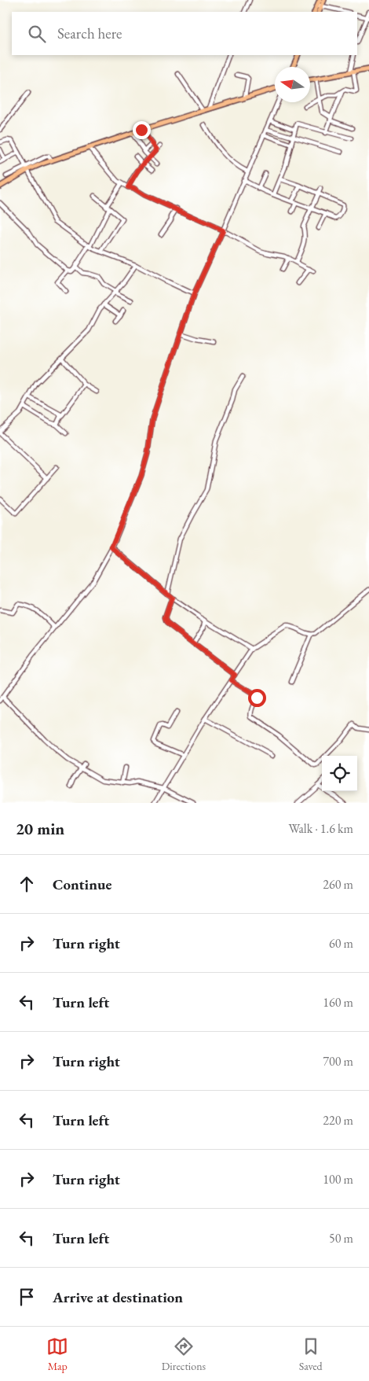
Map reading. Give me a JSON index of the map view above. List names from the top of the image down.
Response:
{
  "north": "left",
  "page": {
    "search": "Search here",
    "heading": ["20 min", "Walk · 1.6 km"],
    "list": [
      ["Continue", "260 m"],
      ["Turn right", "60 m"],
      ["Turn left", "160 m"],
      ["Turn right", "700 m"],
      ["Turn left", "220 m"],
      ["Turn right", "100 m"],
      ["Turn left", "50 m"],
      "Arrive at destination"
    ],
    "nav": ["Map", "Directions", "Saved"]
  }
}
